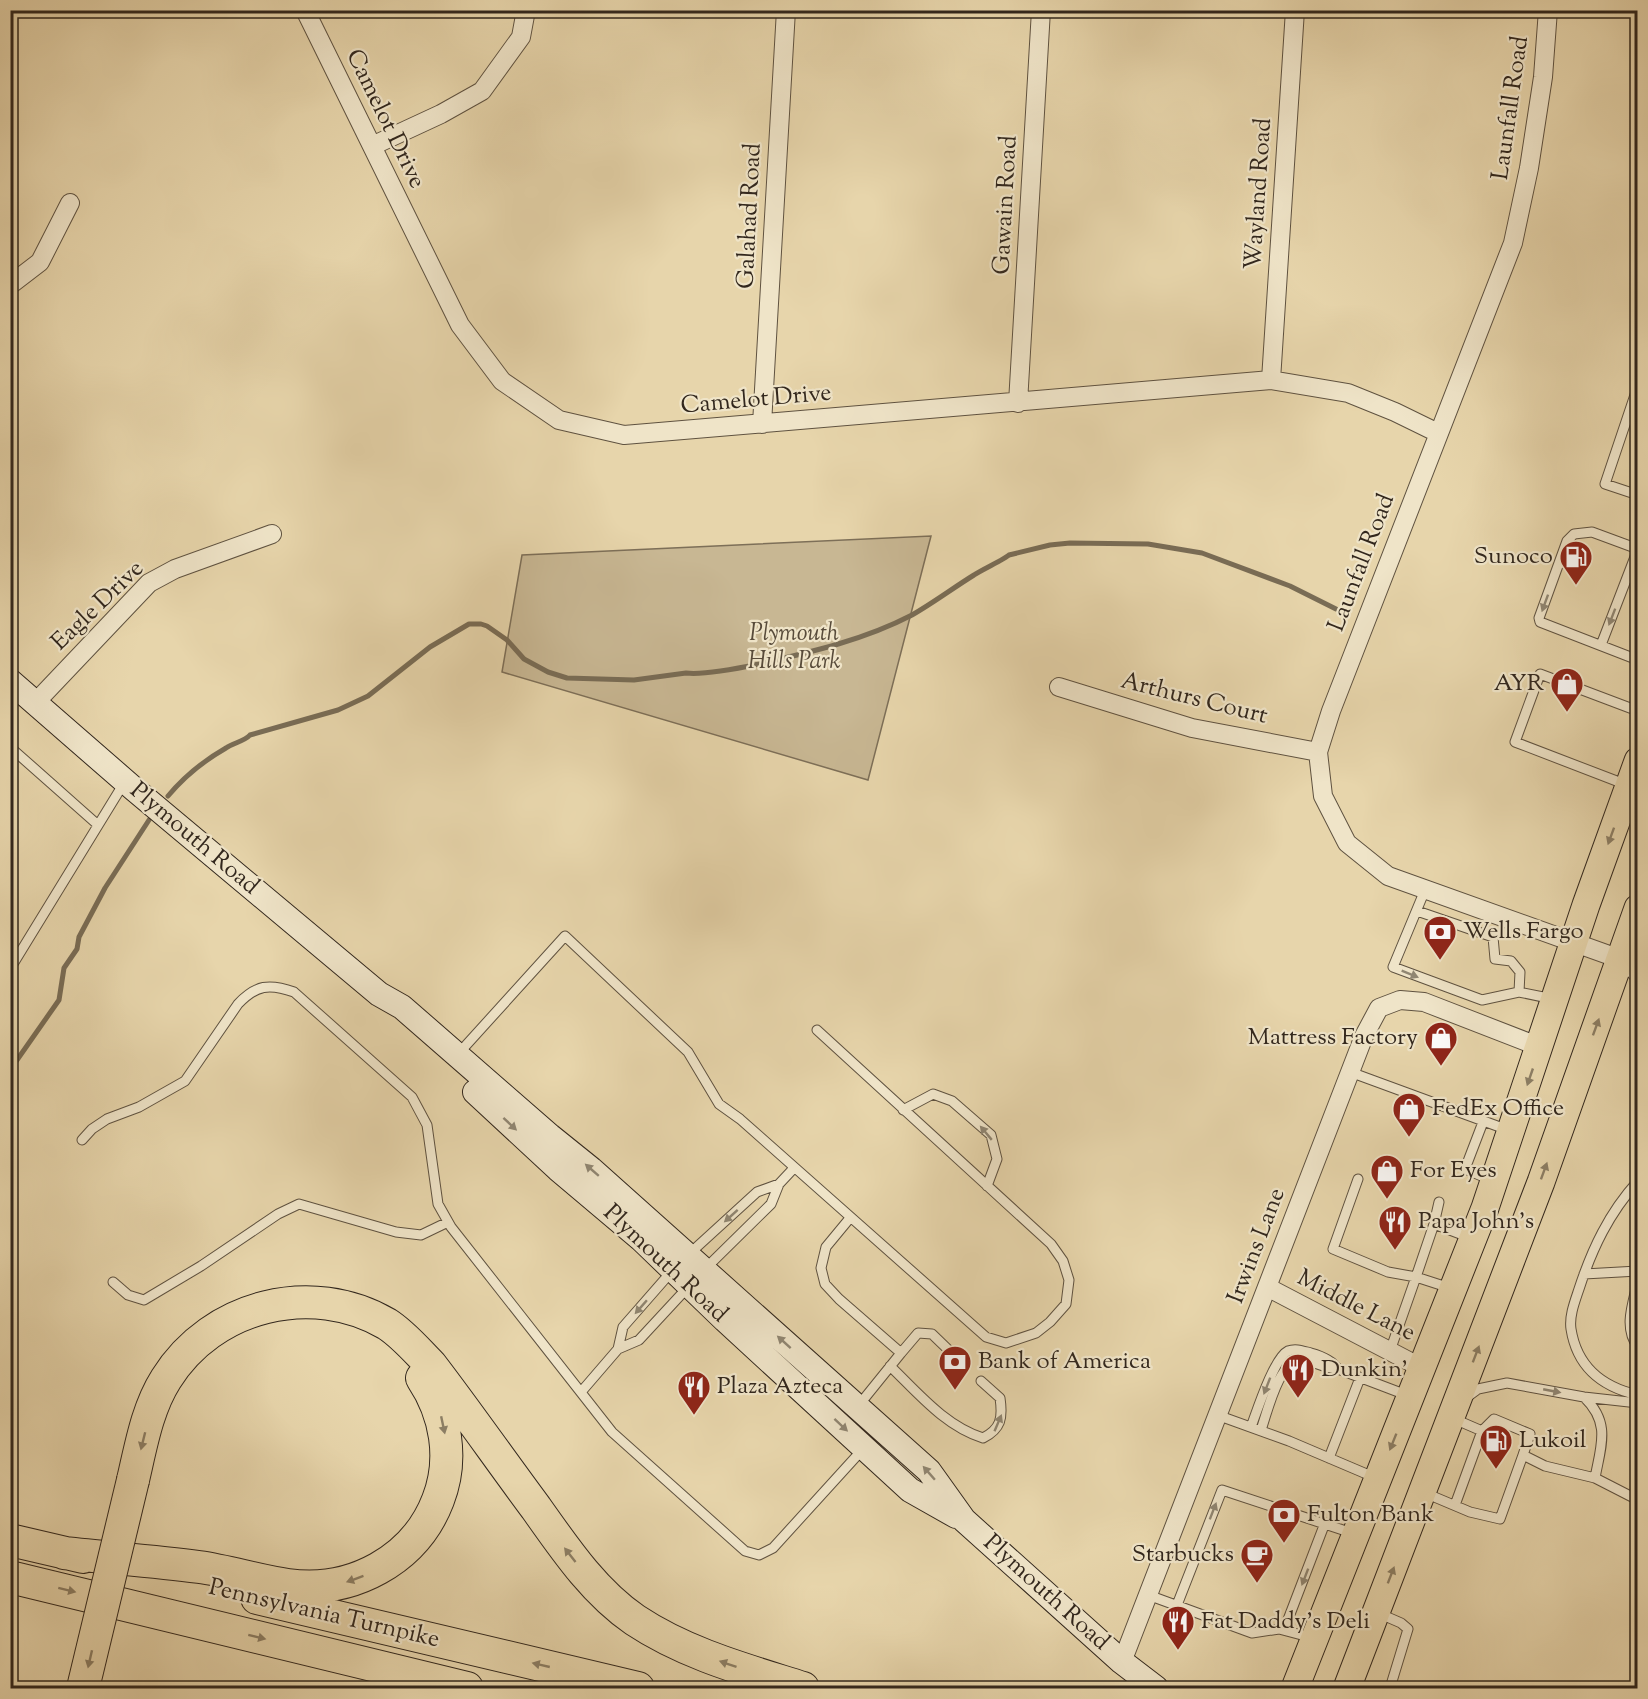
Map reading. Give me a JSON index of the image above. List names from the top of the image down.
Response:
{
  "streets": {
    "highway": ["Pennsylvania Turnpike"],
    "main road": ["Plymouth Road"],
    "street": [
      "Launfall Road",
      "Camelot Drive",
      "Wayland Road",
      "Gawain Road",
      "Galahad Road",
      "Eagle Drive",
      "Arthurs Court",
      "Irwins Lane",
      "Middle Lane"
    ]
  },
  "crossings": [
    ["Launfall Road", "Camelot Drive"],
    ["Launfall Road", "Arthurs Court"],
    ["Camelot Drive", "Wayland Road"],
    ["Camelot Drive", "Gawain Road"],
    ["Camelot Drive", "Galahad Road"],
    ["Eagle Drive", "Plymouth Road"],
    ["Plymouth Road", "Irwins Lane"],
    ["Irwins Lane", "Middle Lane"]
  ],
  "parks": ["Plymouth Hills Park"],
  "places": {
    "fuel station": ["Sunoco", "Lukoil"],
    "shop": [
      "AYR",
      "Mattress Factory",
      "FedEx Office",
      "For Eyes"
    ],
    "bank": ["Wells Fargo", "Bank of America", "Fulton Bank"],
    "restaurant": [
      "Papa John's",
      "Dunkin'",
      "Plaza Azteca",
      "Fat Daddy's Deli"
    ],
    "cafe": ["Starbucks"]
  }
}
